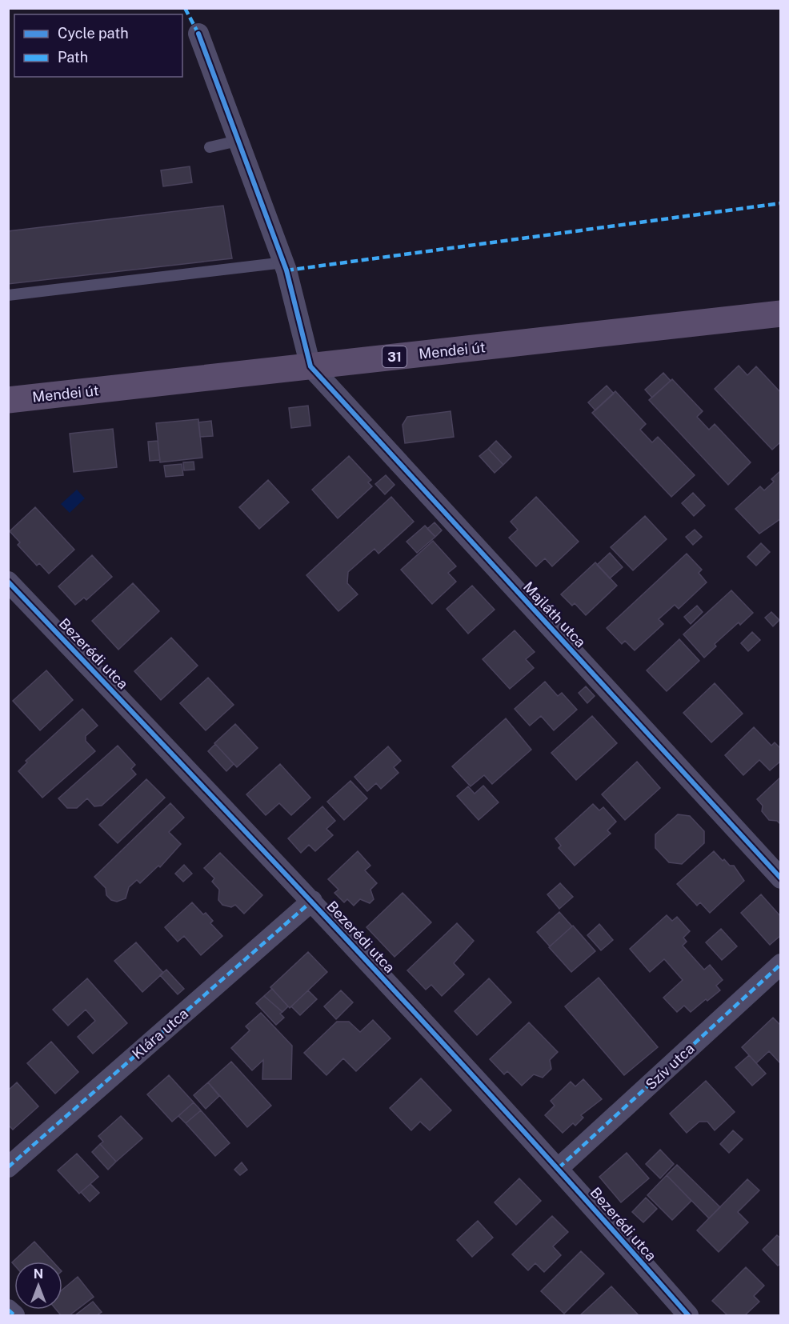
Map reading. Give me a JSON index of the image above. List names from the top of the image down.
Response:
{
  "streets": {
    "main road": ["Mendei út", "31"],
    "street": [
      "Majláth utca",
      "Bezerédi utca",
      "Klára utca",
      "Szív utca"
    ]
  },
  "crossings": [
    ["Mendei út", "Majláth utca"],
    ["Bezerédi utca", "Klára utca"],
    ["Bezerédi utca", "Szív utca"]
  ],
  "legend": ["Cycle path", "Path"],
  "north": "top"
}
